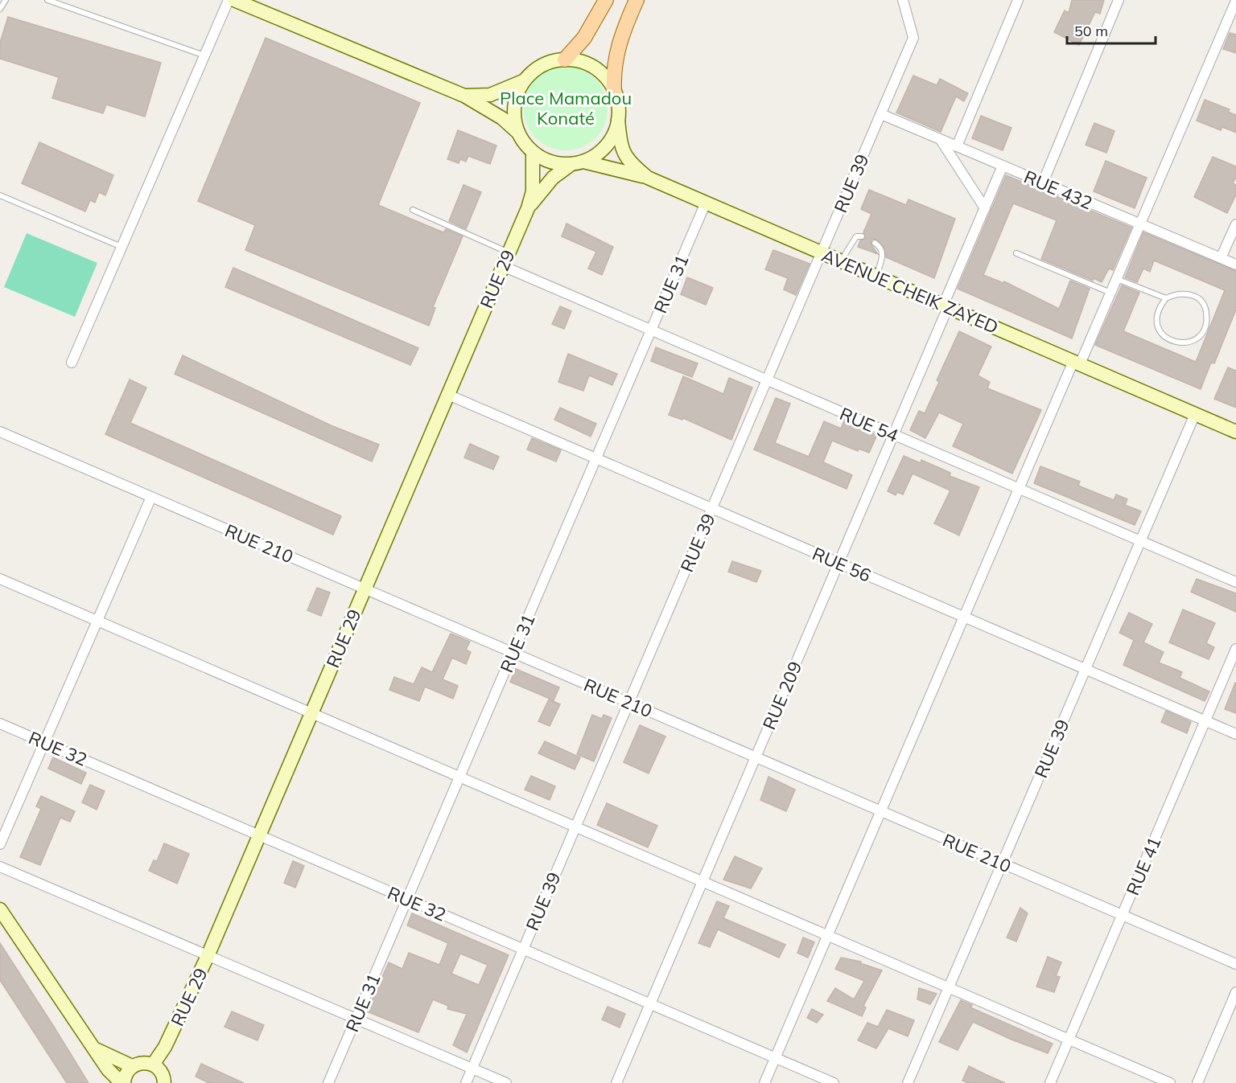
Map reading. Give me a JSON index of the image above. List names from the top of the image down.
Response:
{
  "streets": {
    "main road": ["RUE 29", "AVENUE CHEIK ZAYED"],
    "street": [
      "RUE 39",
      "RUE 432",
      "RUE 31",
      "RUE 54",
      "RUE 210",
      "RUE 56",
      "RUE 209",
      "RUE 32",
      "RUE 41"
    ]
  },
  "crossings": [
    ["RUE 39", "RUE 432"],
    ["RUE 39", "AVENUE CHEIK ZAYED"],
    ["RUE 39", "RUE 54"],
    ["RUE 39", "RUE 210"],
    ["RUE 39", "RUE 56"],
    ["RUE 39", "RUE 32"],
    ["RUE 432", "RUE 209"],
    ["RUE 29", "AVENUE CHEIK ZAYED"],
    ["RUE 29", "RUE 54"],
    ["RUE 29", "RUE 210"],
    ["RUE 29", "RUE 56"],
    ["RUE 29", "RUE 32"],
    ["RUE 31", "AVENUE CHEIK ZAYED"],
    ["RUE 31", "RUE 54"],
    ["RUE 31", "RUE 210"],
    ["RUE 31", "RUE 56"],
    ["RUE 31", "RUE 32"],
    ["AVENUE CHEIK ZAYED", "RUE 209"],
    ["RUE 54", "RUE 209"],
    ["RUE 210", "RUE 209"],
    ["RUE 210", "RUE 41"],
    ["RUE 56", "RUE 209"],
    ["RUE 56", "RUE 41"],
    ["RUE 209", "RUE 32"]
  ],
  "parks": ["Place Mamadou Konaté"],
  "scale_bar": "50 m"
}
